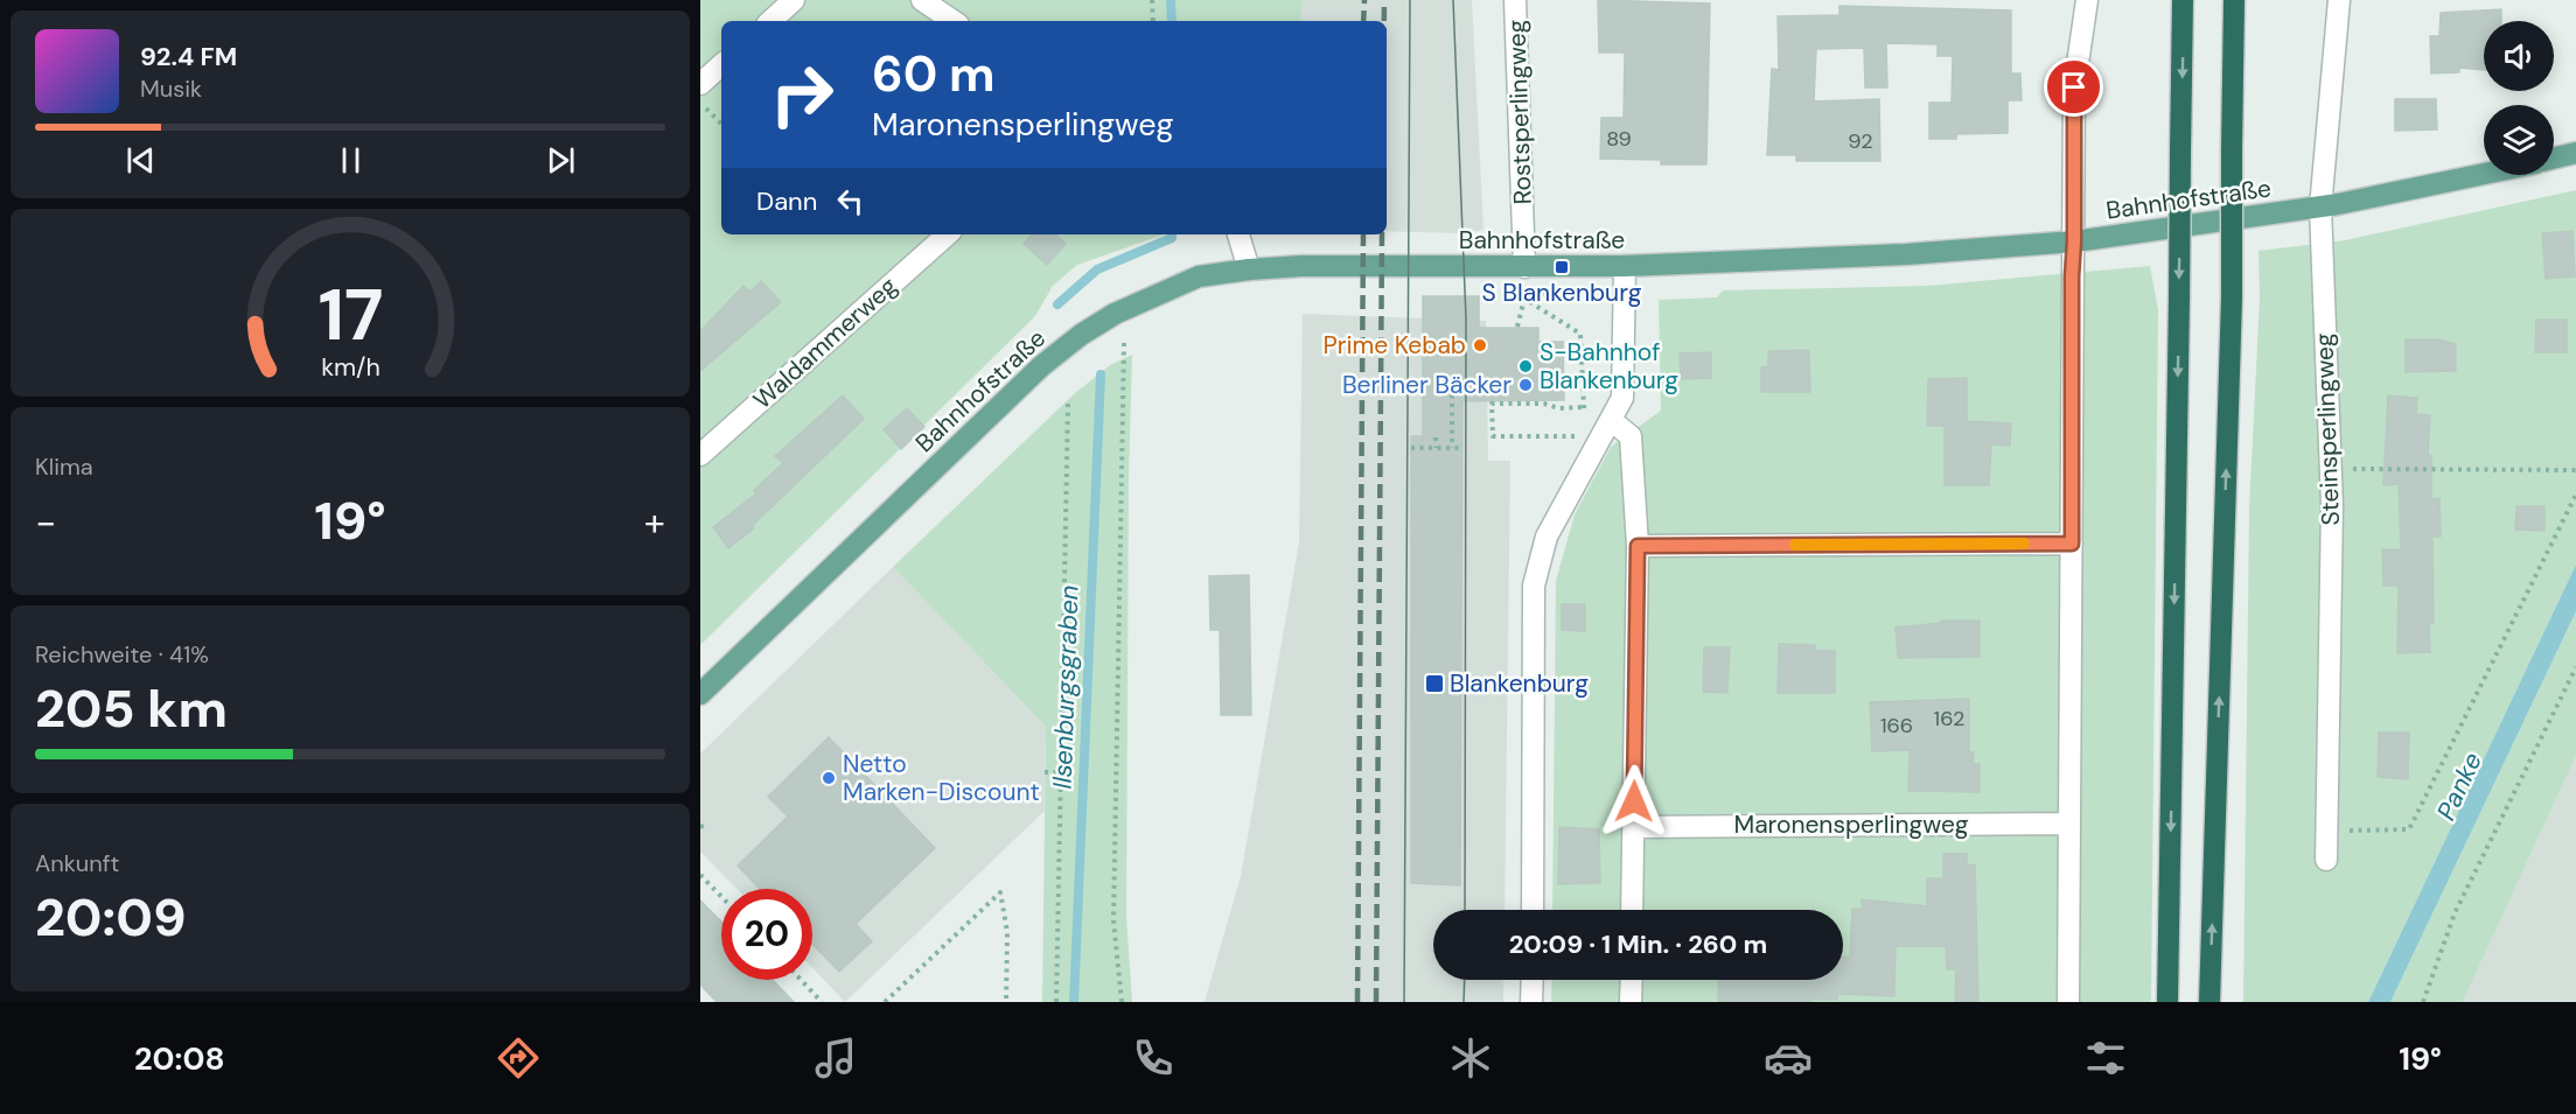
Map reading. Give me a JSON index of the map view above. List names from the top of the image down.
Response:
{
  "streets": {
    "main road": ["Bahnhofstraße"],
    "street": [
      "Rostsperlingweg",
      "Waldammerweg",
      "Steinsperlingweg",
      "Maronensperlingweg"
    ]
  },
  "crossings": [
    ["Rostsperlingweg", "Bahnhofstraße"],
    ["Bahnhofstraße", "Steinsperlingweg"]
  ],
  "water": ["Ilsenburgsgraben", "Panke"],
  "places": {
    "transit": ["S Blankenburg", "Blankenburg"],
    "other": [
      "Prime Kebab",
      "S-Bahnhof Blankenburg",
      "Berliner Bäcker",
      "Netto Marken-Discount"
    ]
  },
  "house_numbers": [
    "89",
    "92",
    "162",
    "166"
  ],
  "page": {
    "turn": ["60 m", "Maronensperlingweg"],
    "song": ["92.4 FM", "Musik"],
    "then": "Dann",
    "tile": [
      "Klima",
      ["Reichweite · 41%", "205 km"],
      ["Ankunft", "20:09"]
    ],
    "heat": ["−", "19°", "+"],
    "limit": "20",
    "trip": "20:09 · 1 Min. · 260 m",
    "tabs": ["20:08", "19°"],
    "gauge": ["17", "km/h"]
  }
}
